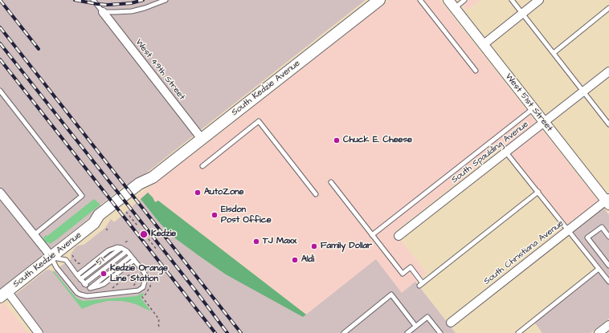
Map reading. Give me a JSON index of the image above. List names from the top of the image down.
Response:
{
  "streets": {
    "main road": ["South Kedzie Avenue"],
    "street": [
      "West 49th Street",
      "West 51st Street",
      "South Spaulding Avenue",
      "South Christiana Avenue"
    ],
    "lane": ["51"]
  },
  "crossings": [
    ["West 49th Street", "South Kedzie Avenue"],
    ["West 51st Street", "South Spaulding Avenue"],
    ["West 51st Street", "South Christiana Avenue"]
  ],
  "places": [
    "Chuck E. Cheese",
    "AutoZone",
    "Elsdon Post Office",
    "Kedzie",
    "TJ Maxx",
    "Family Dollar",
    "Aldi",
    "Kedzie Orange Line Station"
  ]
}
